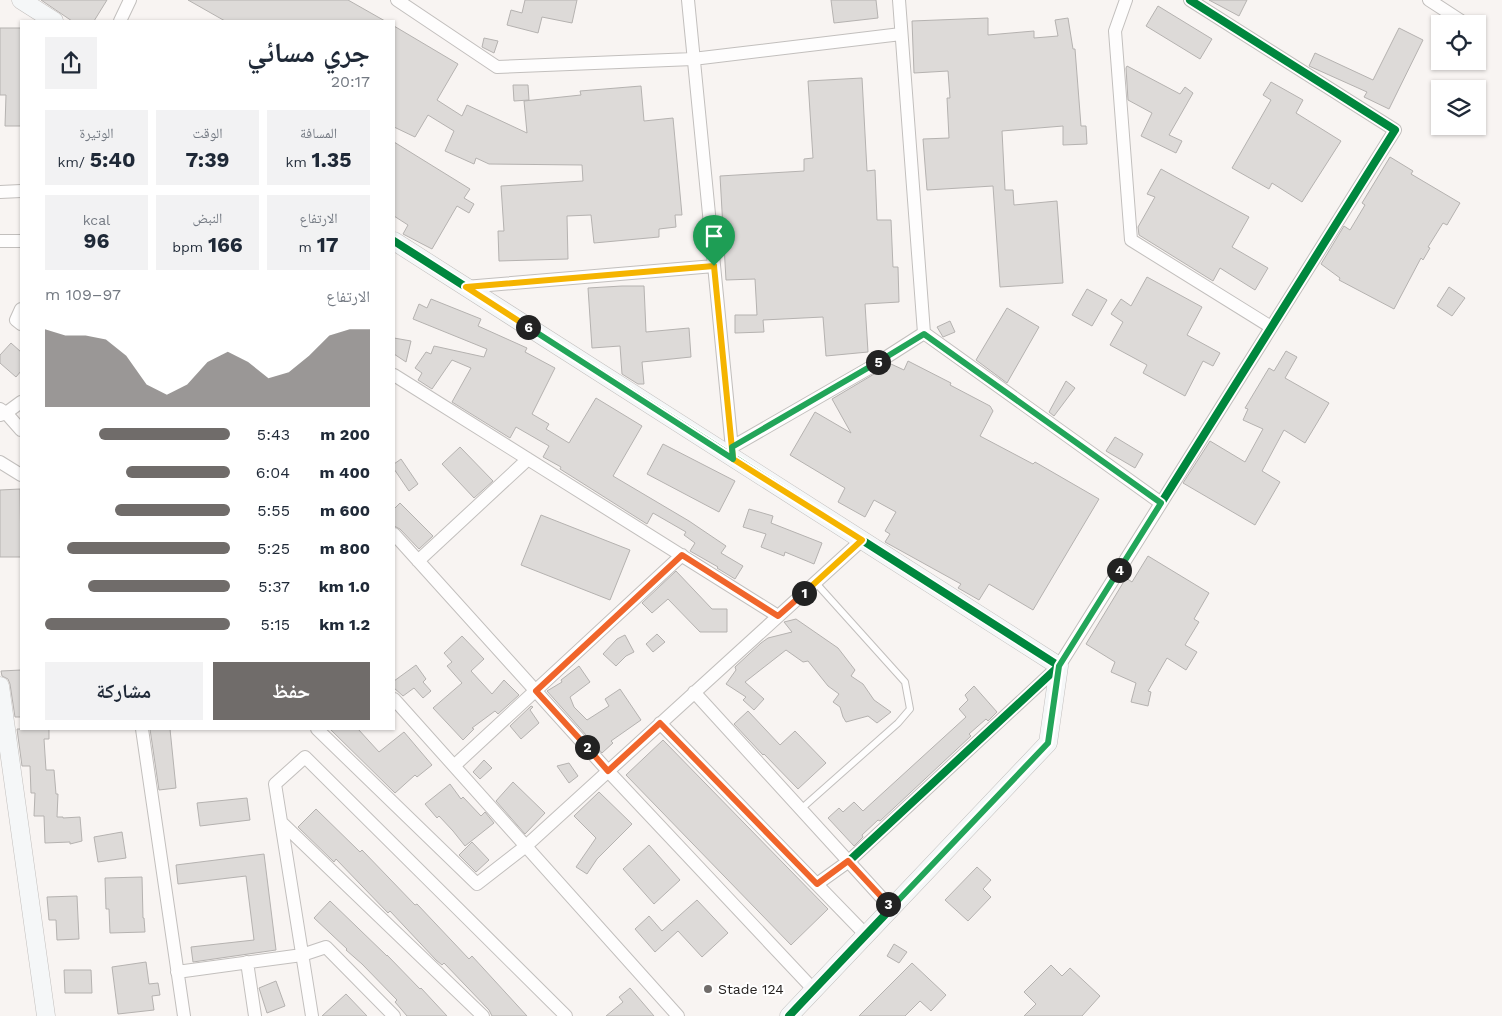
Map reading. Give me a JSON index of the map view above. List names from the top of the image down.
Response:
{
  "places": ["Stade 124"],
  "page": {
    "heading": ["جري مسائي", "20:17"],
    "stats": [
      ["المسافة", "1.35 km"],
      ["الوقت", "7:39"],
      ["الوتيرة", "5:40 /km"],
      ["الارتفاع", "17 m"],
      ["النبض", "166 bpm"],
      ["kcal", "96"]
    ],
    "chart": ["الارتفاع", "97–109 m"],
    "pins": [
      "6",
      "5",
      "4",
      "1",
      "2",
      "3"
    ],
    "list": [
      {
        "name": "200 m",
        "note": "5:43"
      },
      {
        "name": "400 m",
        "note": "6:04"
      },
      {
        "name": "600 m",
        "note": "5:55"
      },
      {
        "name": "800 m",
        "note": "5:25"
      },
      {
        "name": "1.0 km",
        "note": "5:37"
      },
      {
        "name": "1.2 km",
        "note": "5:15"
      }
    ],
    "buttons": ["حفظ", "مشاركة"]
  }
}
